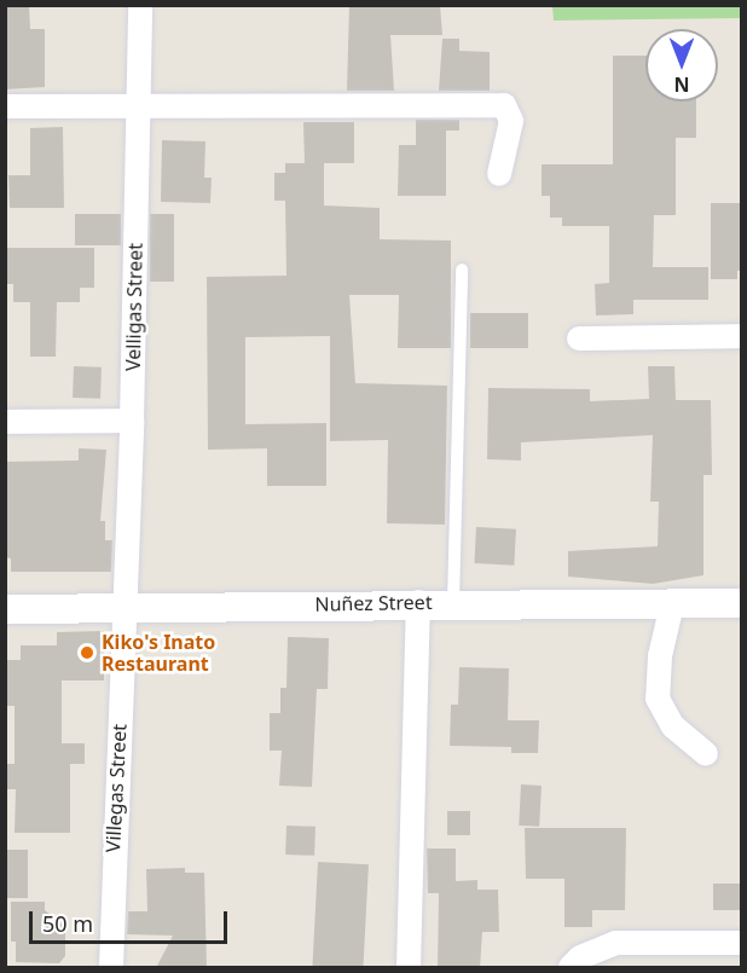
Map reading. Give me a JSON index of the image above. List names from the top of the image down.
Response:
{
  "streets": {
    "street": ["Velligas Street", "Nuñez Street", "Villegas Street"]
  },
  "crossings": [
    ["Velligas Street", "Nuñez Street"],
    ["Velligas Street", "Villegas Street"],
    ["Nuñez Street", "Villegas Street"]
  ],
  "places": ["Kiko's Inato Restaurant"],
  "scale_bar": "50 m",
  "north": "bottom"
}
